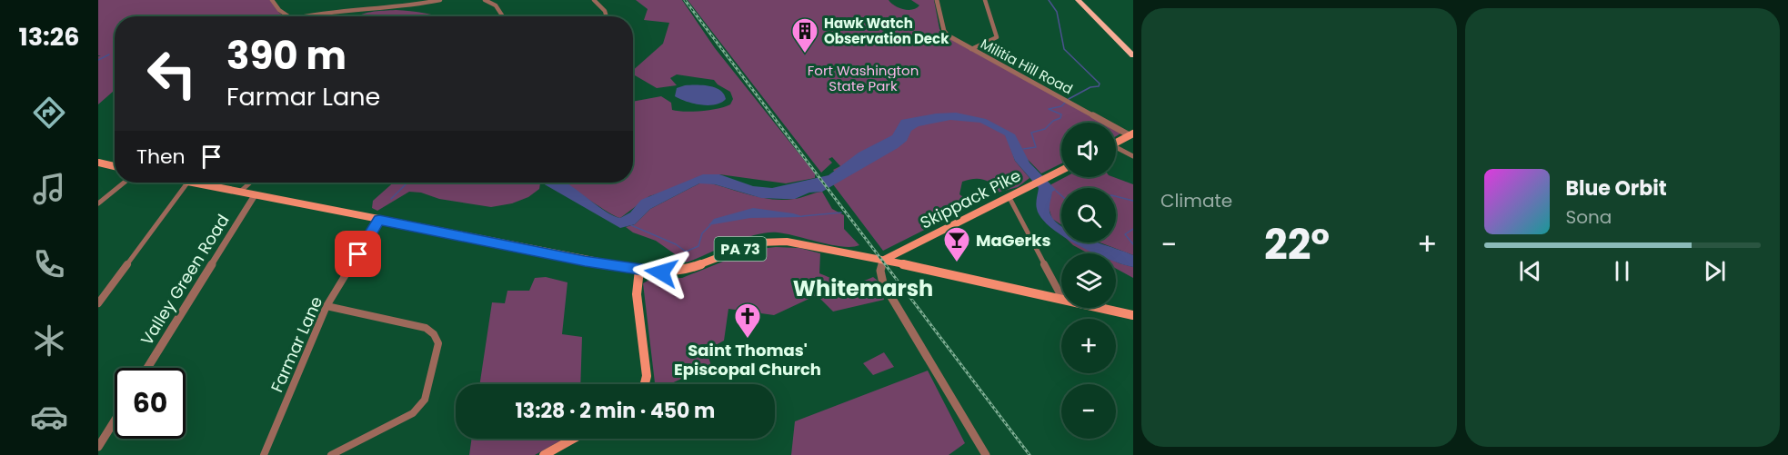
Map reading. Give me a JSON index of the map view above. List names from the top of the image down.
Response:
{
  "streets": {
    "main road": ["Skippack Pike", "PA 73"],
    "street": ["Militia Hill Road", "Valley Green Road", "Farmar Lane"]
  },
  "crossings": [
    ["Skippack Pike", "PA 73"]
  ],
  "districts": ["Whitemarsh"],
  "parks": ["Fort Washington State Park"],
  "places": {
    "building": ["Hawk Watch Observation Deck"],
    "bar": ["MaGerks"],
    "church": ["Saint Thomas' Episcopal Church"]
  },
  "page": {
    "tabs": "13:26",
    "tile": "Climate",
    "turn": ["390 m", "Farmar Lane"],
    "map_buttons": ["+", "−"],
    "then": "Then",
    "song": ["Blue Orbit", "Sona"],
    "heat": ["−", "22°", "+"],
    "limit": "60",
    "trip": "13:28 · 2 min · 450 m"
  }
}
